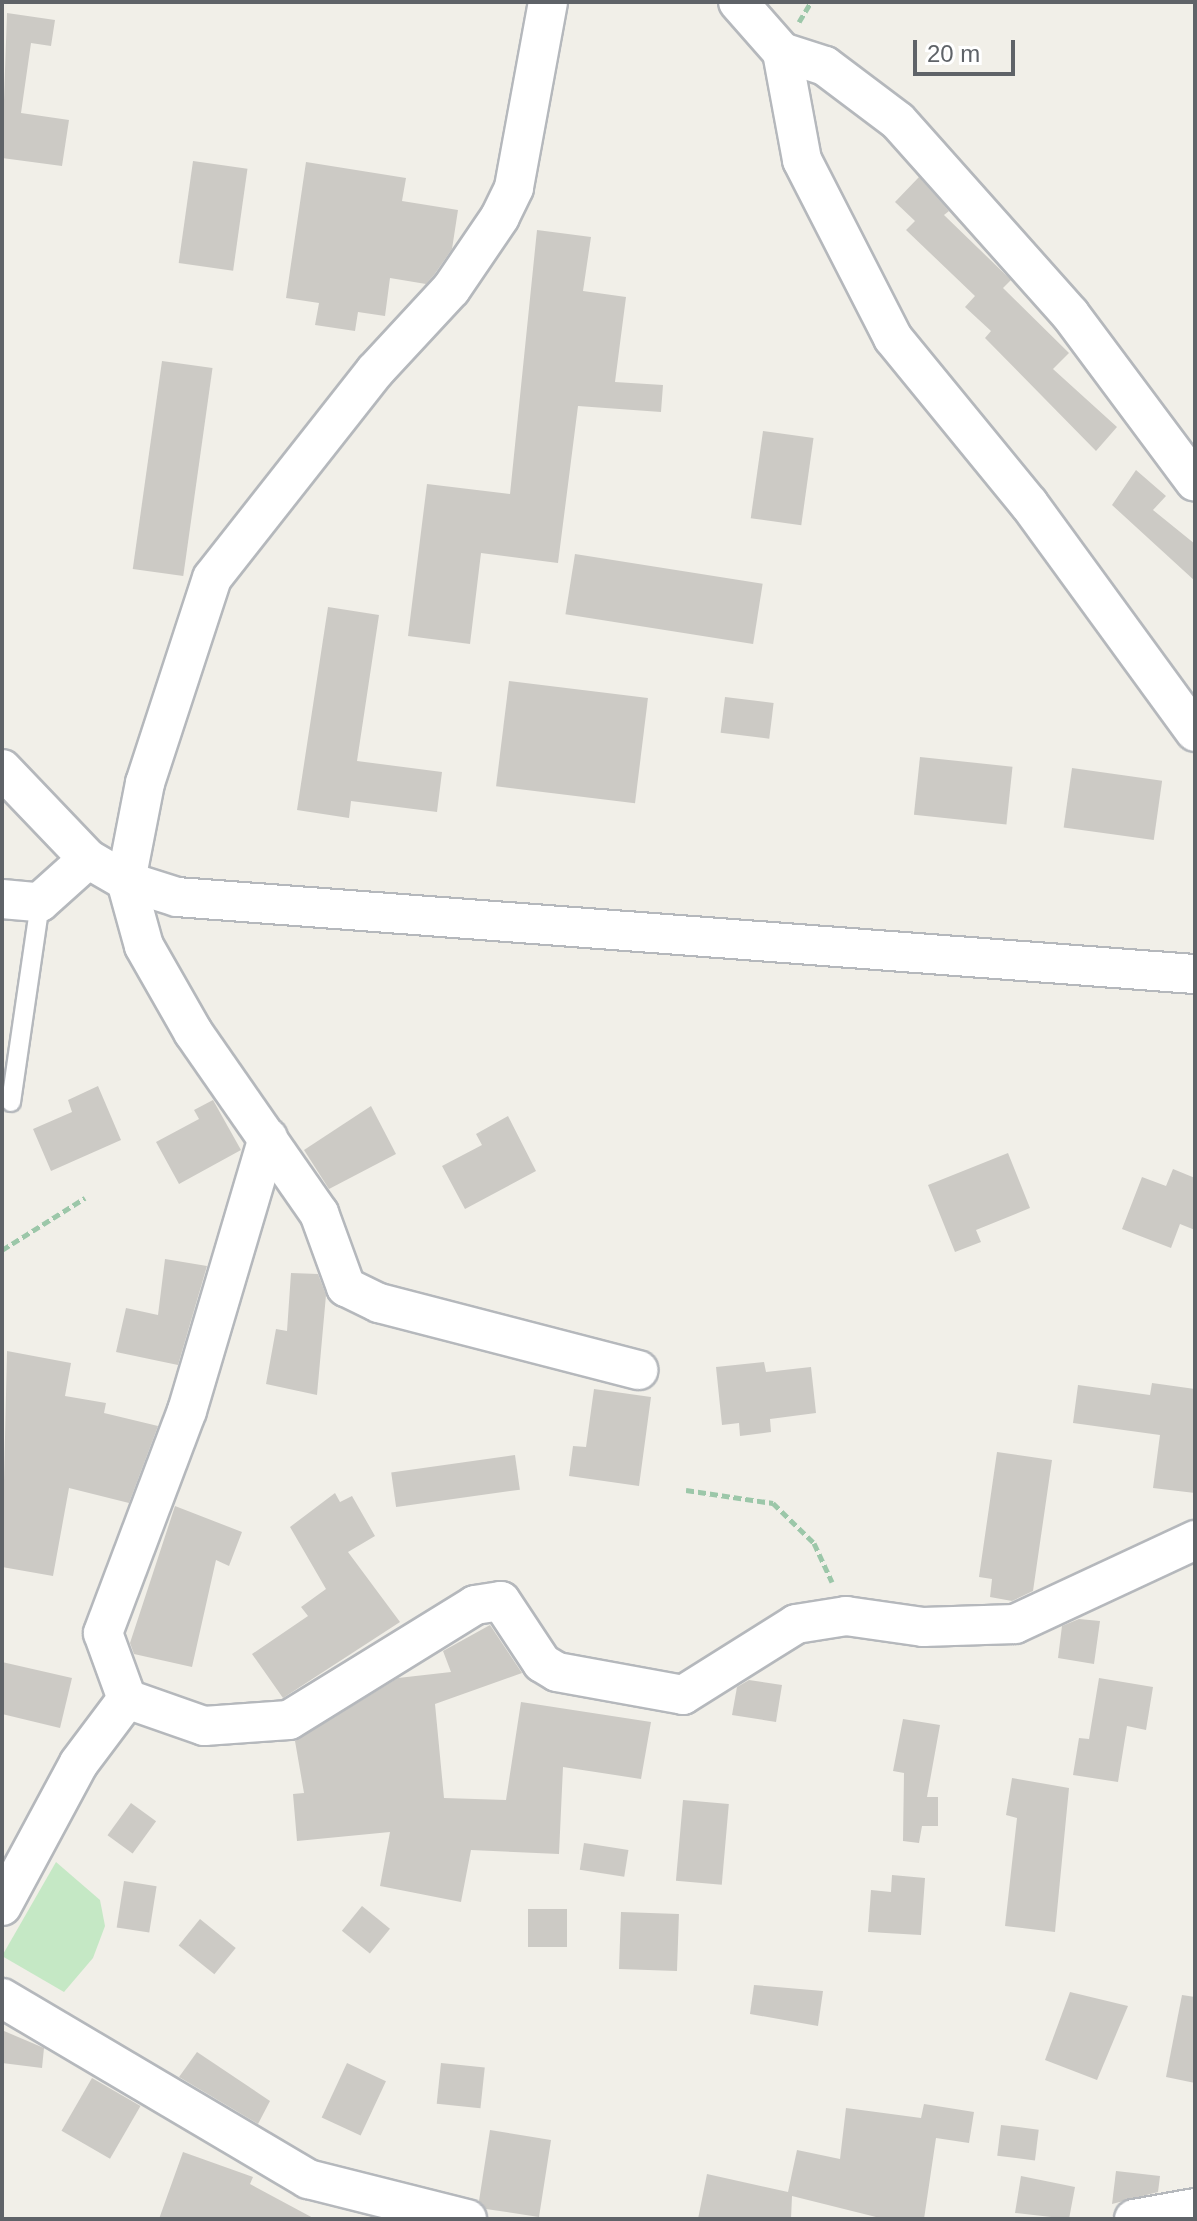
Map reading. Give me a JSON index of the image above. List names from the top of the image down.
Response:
{
  "scale_bar": "20 m"
}
